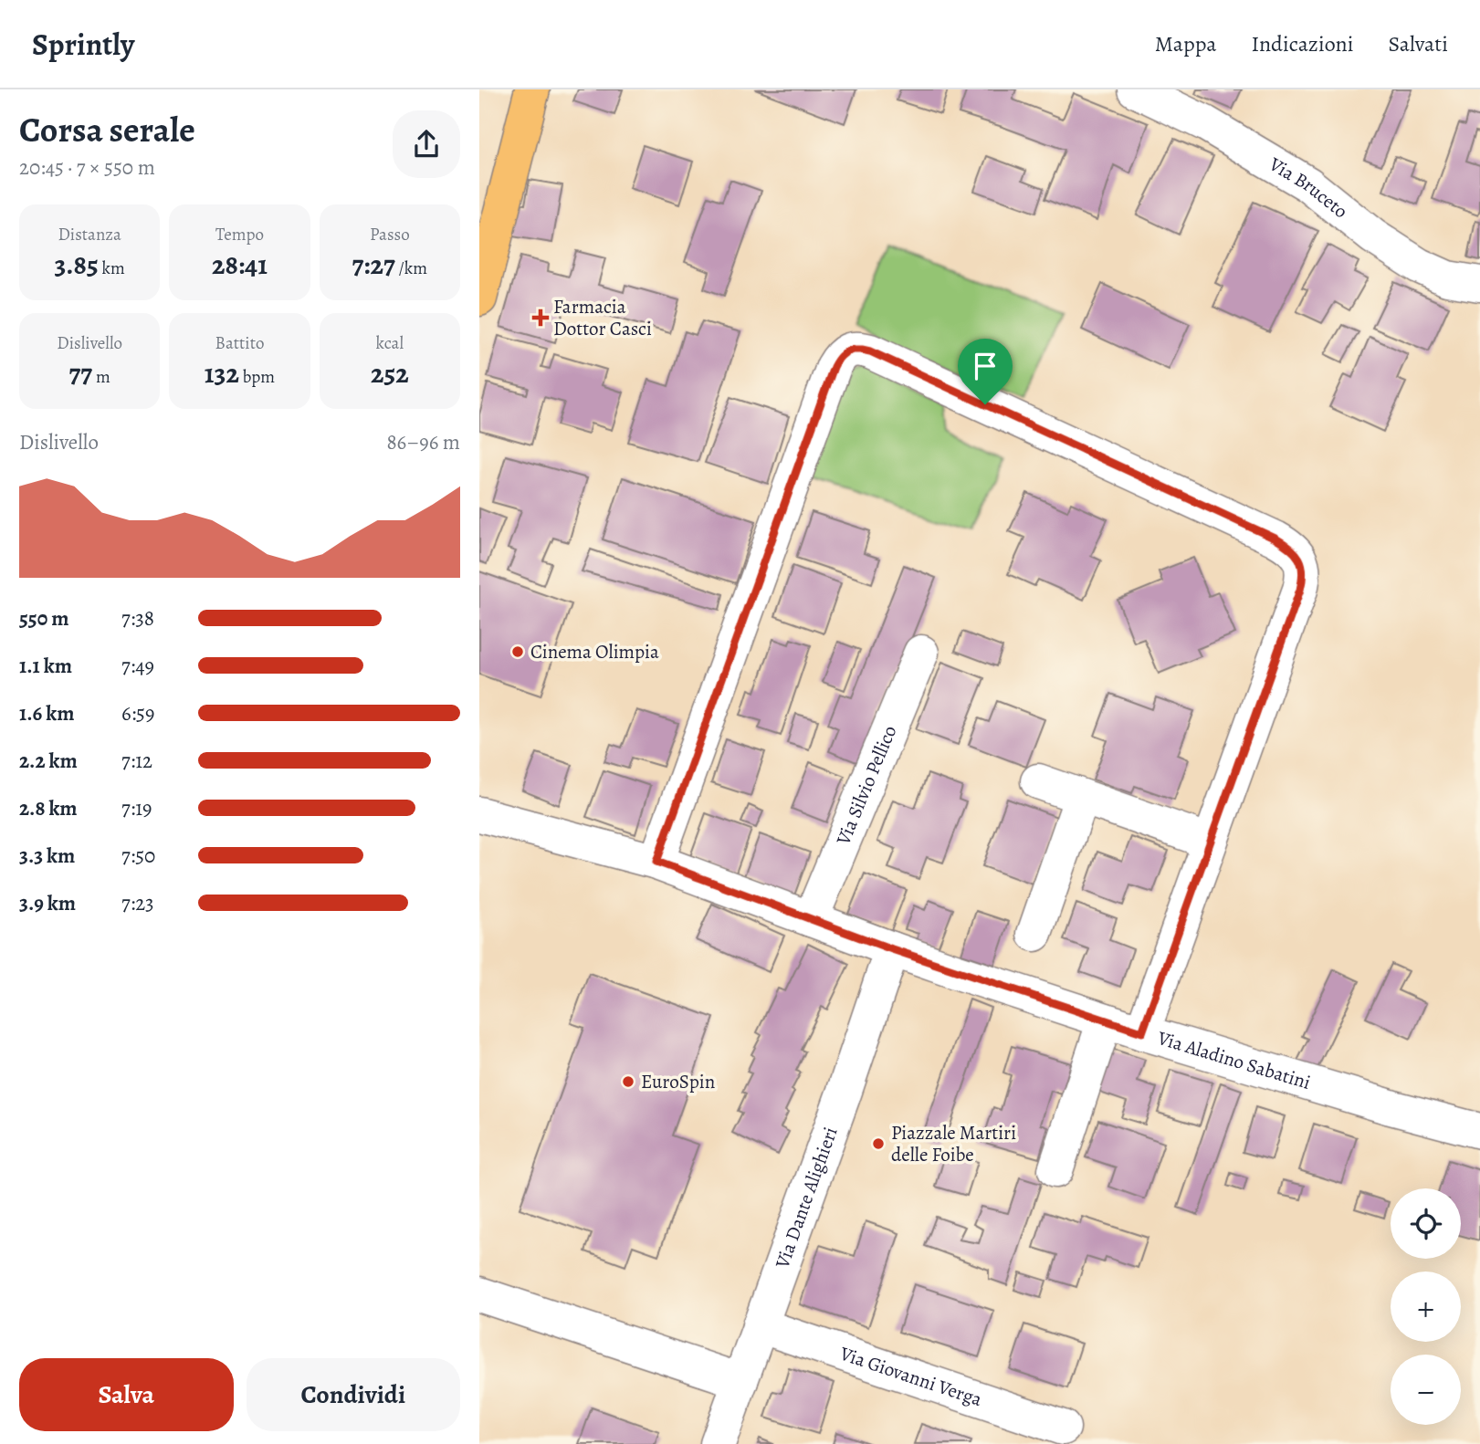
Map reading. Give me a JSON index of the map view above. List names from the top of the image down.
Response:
{
  "streets": {
    "street": [
      "Via Bruceto",
      "Via Silvio Pellico",
      "Via Aladino Sabatini",
      "Via Dante Alighieri",
      "Via Giovanni Verga"
    ]
  },
  "crossings": [
    ["Via Silvio Pellico", "Via Aladino Sabatini"],
    ["Via Aladino Sabatini", "Via Dante Alighieri"],
    ["Via Dante Alighieri", "Via Giovanni Verga"]
  ],
  "places": {
    "health": ["Farmacia Dottor Casci"],
    "other": ["Cinema Olimpia", "EuroSpin", "Piazzale Martiri delle Foibe"]
  },
  "page": {
    "header": "Sprintly",
    "nav": ["Mappa", "Indicazioni", "Salvati"],
    "heading": ["Corsa serale", "20:45 · 7 × 550 m"],
    "stats": [
      ["Distanza", "3.85 km"],
      ["Tempo", "28:41"],
      ["Passo", "7:27 /km"],
      ["Dislivello", "77 m"],
      ["Battito", "132 bpm"],
      ["kcal", "252"]
    ],
    "chart": ["Dislivello", "86–96 m"],
    "list": [
      {
        "name": "550 m",
        "note": "7:38"
      },
      {
        "name": "1.1 km",
        "note": "7:49"
      },
      {
        "name": "1.6 km",
        "note": "6:59"
      },
      {
        "name": "2.2 km",
        "note": "7:12"
      },
      {
        "name": "2.8 km",
        "note": "7:19"
      },
      {
        "name": "3.3 km",
        "note": "7:50"
      },
      {
        "name": "3.9 km",
        "note": "7:23"
      }
    ],
    "map_buttons": ["+", "−"],
    "buttons": ["Salva", "Condividi"]
  }
}
